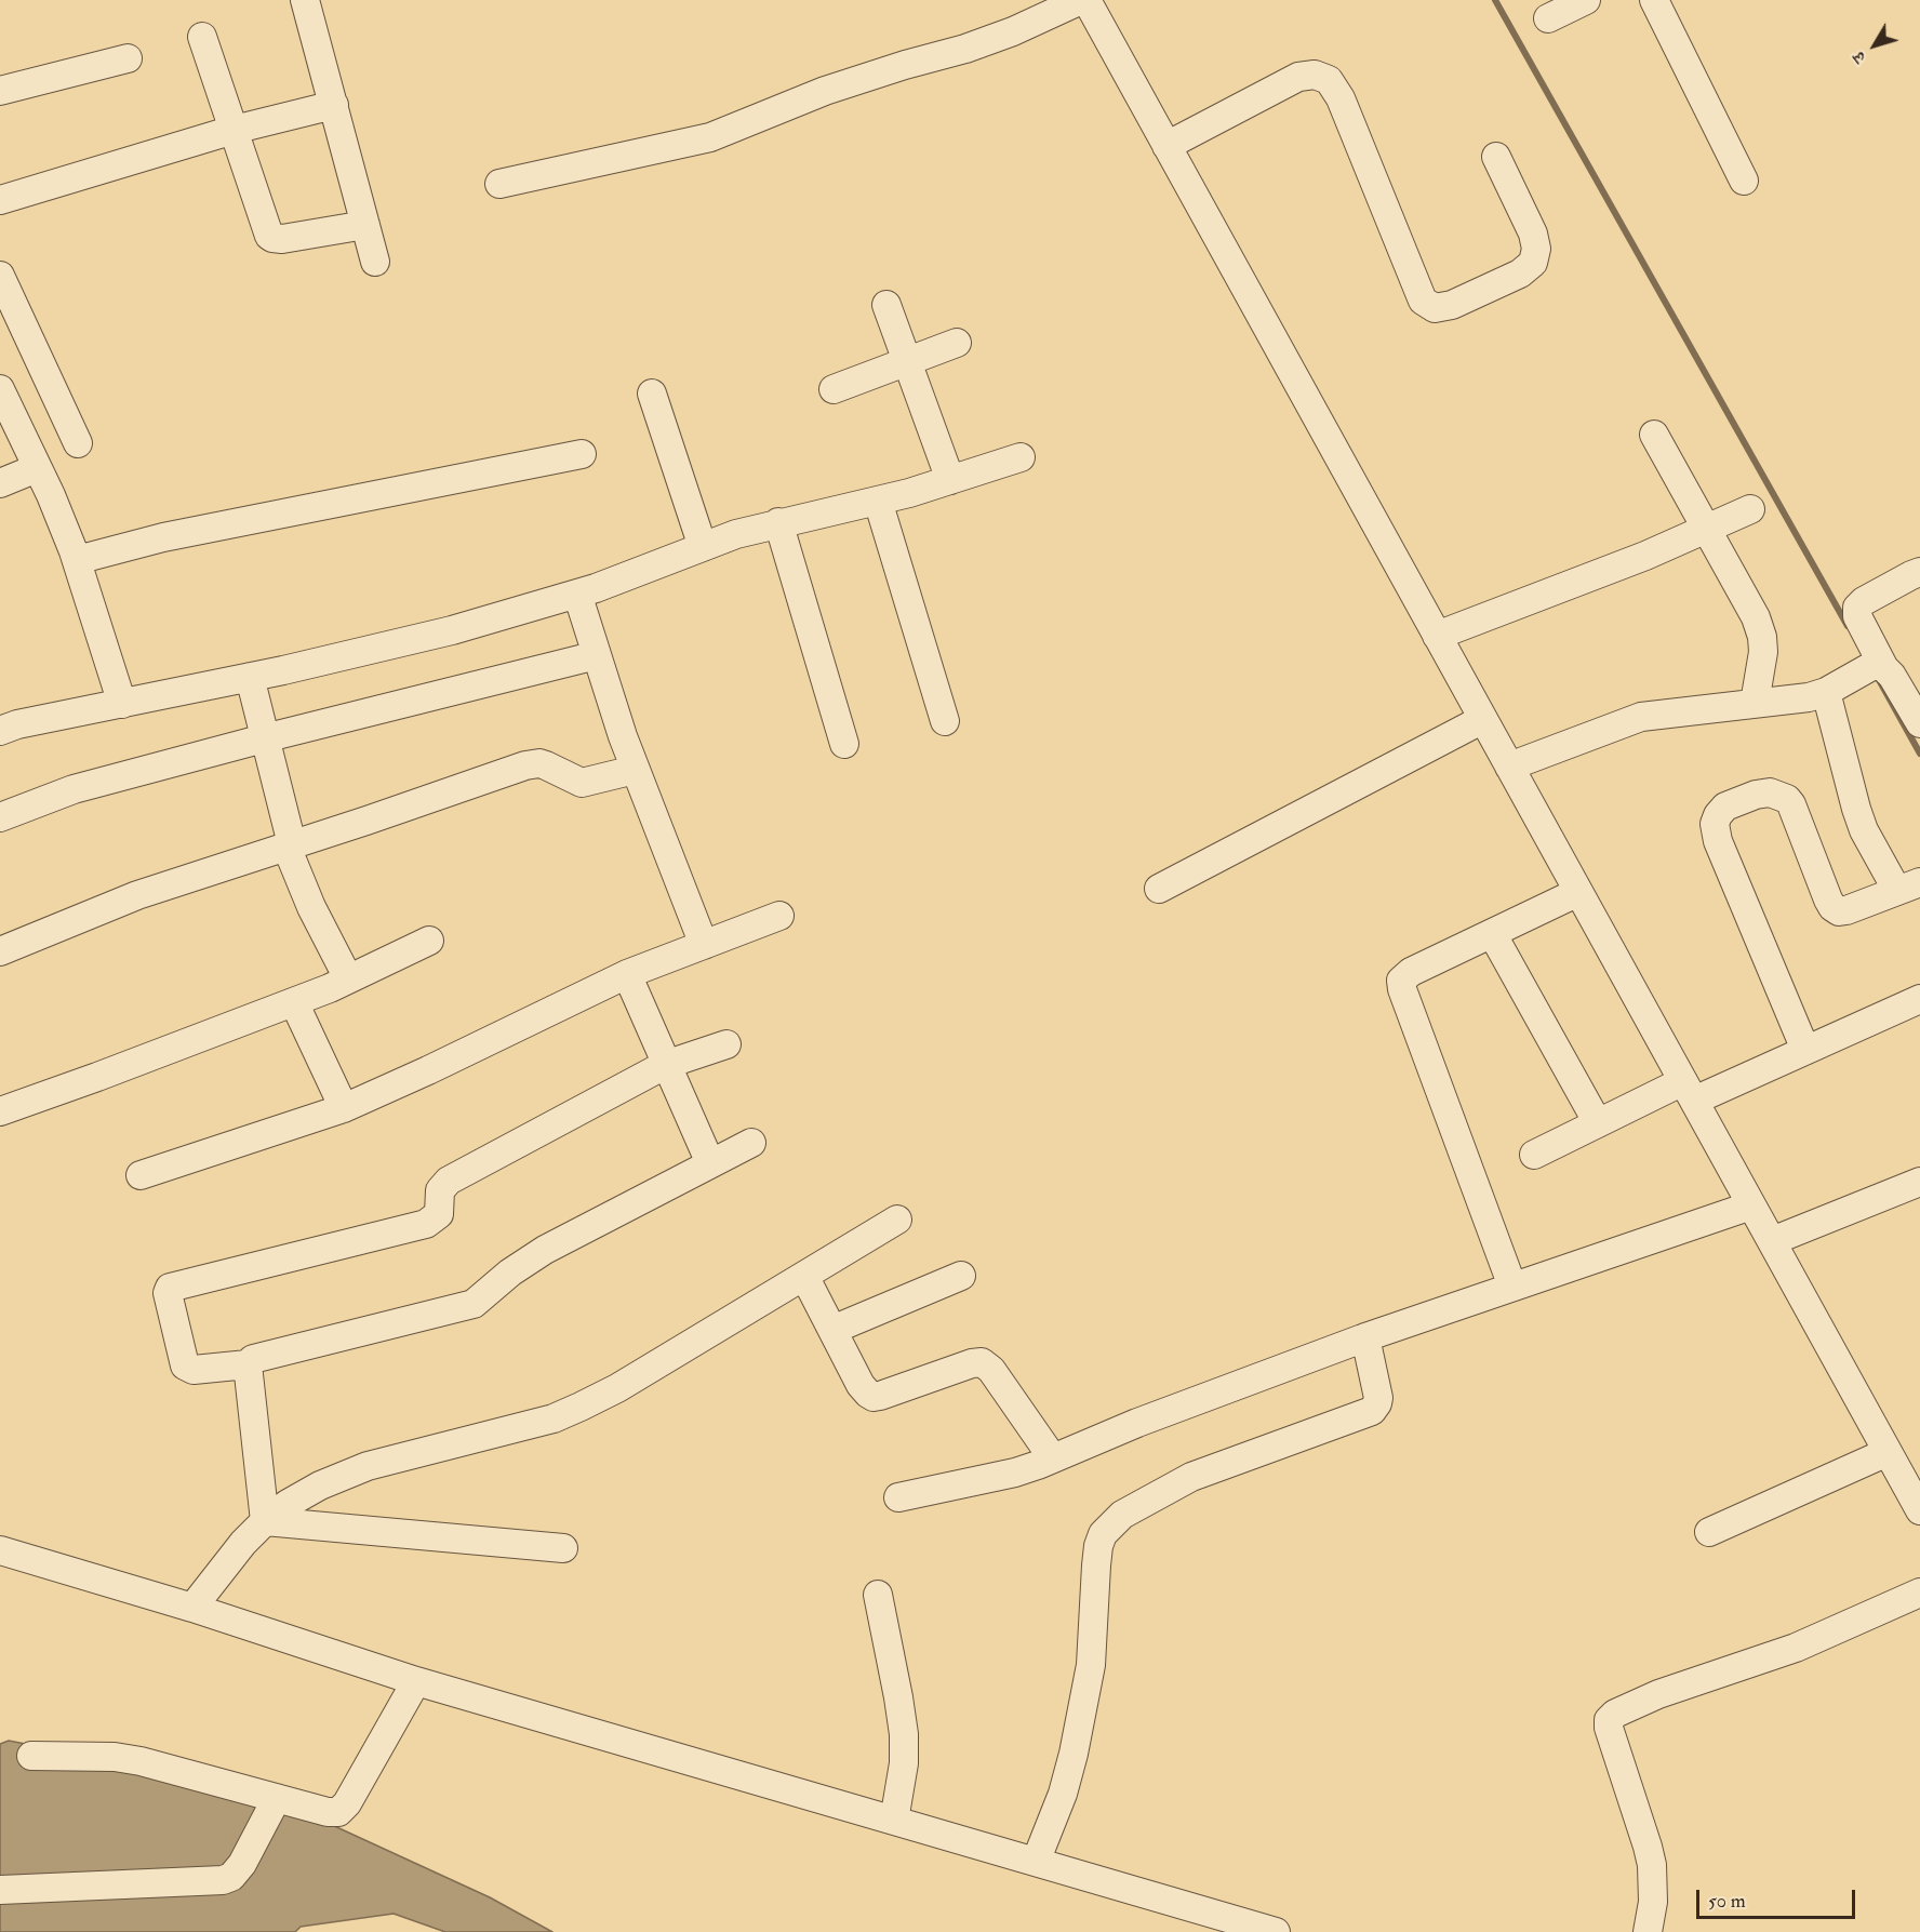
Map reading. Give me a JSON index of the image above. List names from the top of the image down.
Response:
{
  "scale_bar": "50 m",
  "north": "bottom left"
}
